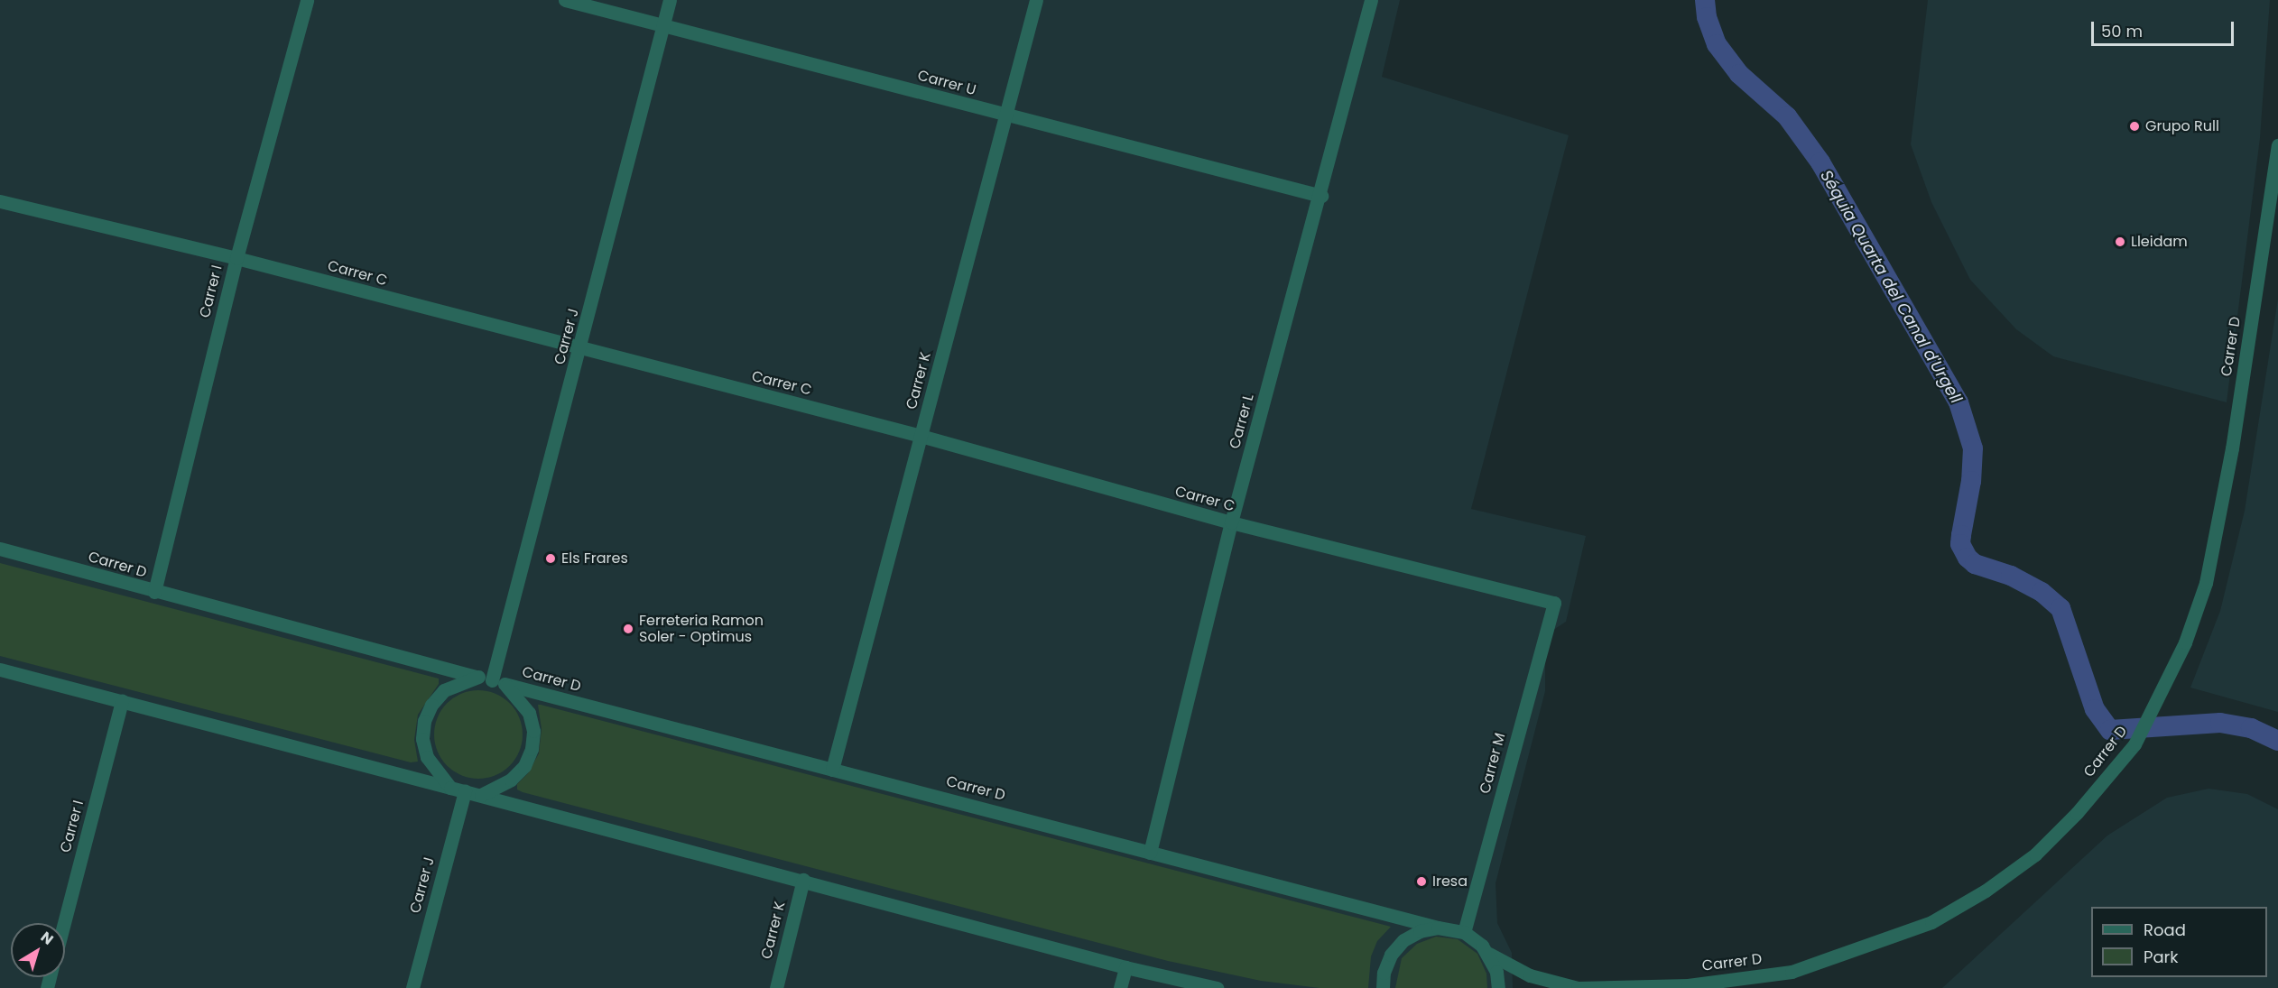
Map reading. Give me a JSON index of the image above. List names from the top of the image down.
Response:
{
  "streets": {
    "street": [
      "Carrer U",
      "Carrer C",
      "Carrer I",
      "Carrer J",
      "Carrer D",
      "Carrer K",
      "Carrer L",
      "Carrer M"
    ]
  },
  "crossings": [
    ["Carrer U", "Carrer J"],
    ["Carrer U", "Carrer K"],
    ["Carrer U", "Carrer L"],
    ["Carrer C", "Carrer I"],
    ["Carrer C", "Carrer J"],
    ["Carrer C", "Carrer K"],
    ["Carrer C", "Carrer L"],
    ["Carrer C", "Carrer M"],
    ["Carrer I", "Carrer D"],
    ["Carrer J", "Carrer D"],
    ["Carrer D", "Carrer K"],
    ["Carrer D", "Carrer L"],
    ["Carrer D", "Carrer M"]
  ],
  "water": ["Séquia Quarta del Canal d'Urgell"],
  "places": [
    "Grupo Rull",
    "Lleidam",
    "Els Frares",
    "Ferreteria Ramon Soler - Optimus",
    "Iresa"
  ],
  "legend": ["Road", "Park"],
  "scale_bar": "50 m",
  "north": "top right"
}
